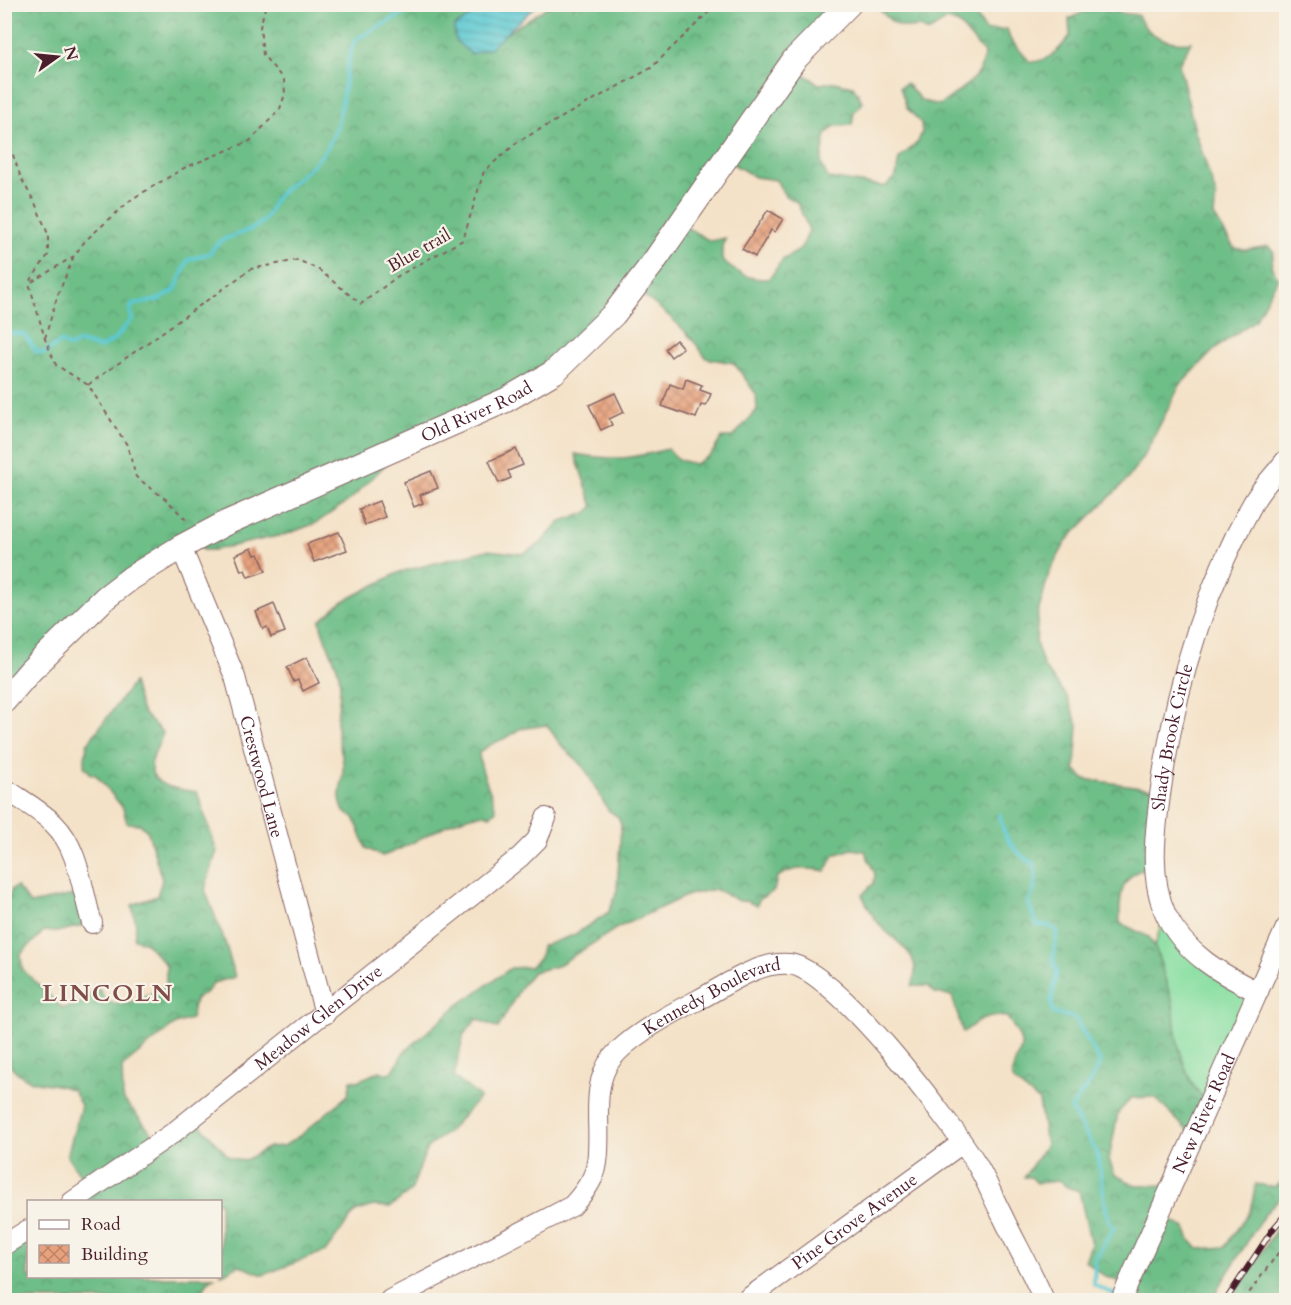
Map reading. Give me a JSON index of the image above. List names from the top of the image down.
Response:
{
  "streets": {
    "main road": ["Old River Road"],
    "street": [
      "Shady Brook Circle",
      "Crestwood Lane",
      "Kennedy Boulevard",
      "Meadow Glen Drive",
      "New River Road",
      "Pine Grove Avenue"
    ],
    "path": ["Blue trail"]
  },
  "crossings": [
    ["Old River Road", "Crestwood Lane"],
    ["Shady Brook Circle", "New River Road"],
    ["Crestwood Lane", "Meadow Glen Drive"],
    ["Kennedy Boulevard", "Pine Grove Avenue"]
  ],
  "districts": ["LINCOLN"],
  "legend": ["Road", "Building"],
  "north": "right"
}
